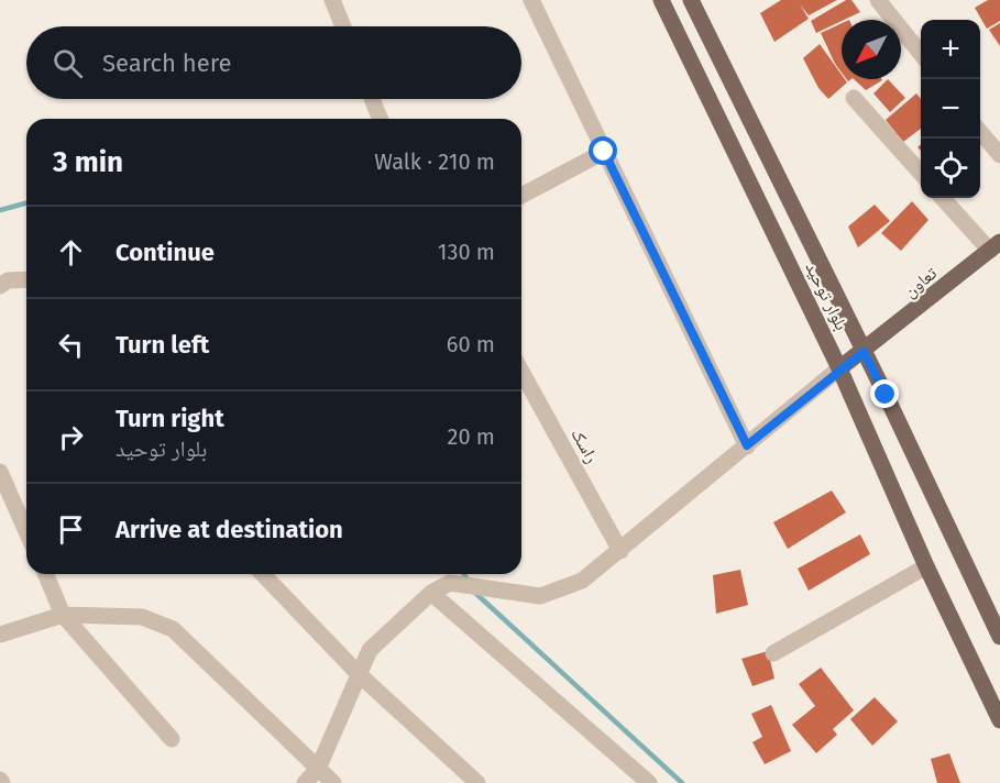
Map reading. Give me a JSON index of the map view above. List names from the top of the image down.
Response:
{
  "streets": {
    "main road": ["تعاون", "بلوار توحید"],
    "street": ["راسک"]
  },
  "crossings": [
    ["تعاون", "بلوار توحید"]
  ],
  "north": "bottom left",
  "page": {
    "map_buttons": ["+", "−"],
    "search": "Search here",
    "heading": ["3 min", "Walk · 210 m"],
    "list": [
      ["Continue", "130 m"],
      ["Turn left", "60 m"],
      ["Turn right", "بلوار توحید", "20 m"],
      "Arrive at destination"
    ]
  }
}
